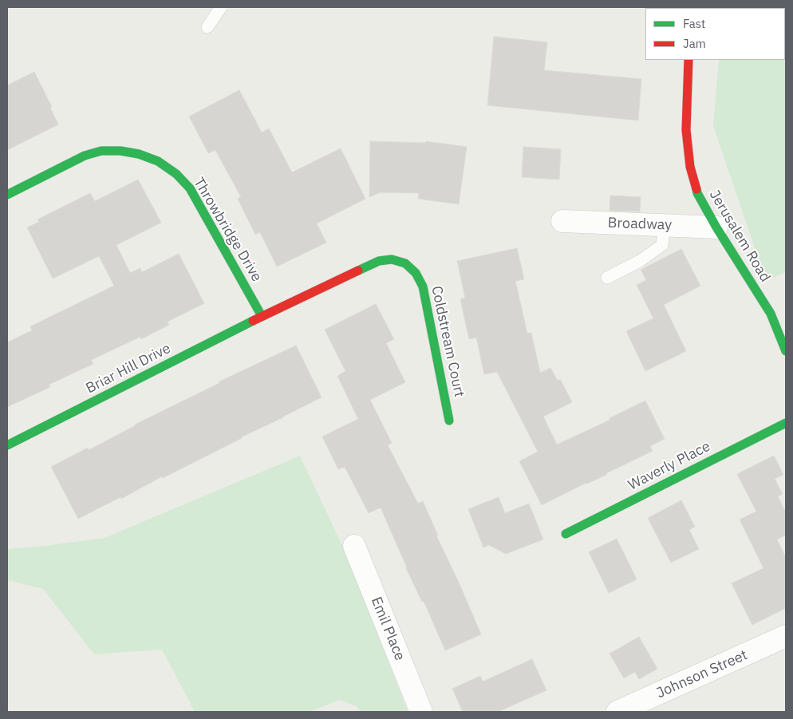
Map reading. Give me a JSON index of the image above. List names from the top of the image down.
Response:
{
  "streets": {
    "street": [
      "Broadway",
      "Throwbridge Drive",
      "Jerusalem Road",
      "Coldstream Court",
      "Briar Hill Drive",
      "Waverly Place",
      "Emil Place",
      "Johnson Street"
    ]
  },
  "crossings": [
    ["Broadway", "Jerusalem Road"],
    ["Throwbridge Drive", "Coldstream Court"],
    ["Throwbridge Drive", "Briar Hill Drive"],
    ["Coldstream Court", "Briar Hill Drive"]
  ],
  "legend": ["Fast", "Jam"]
}
